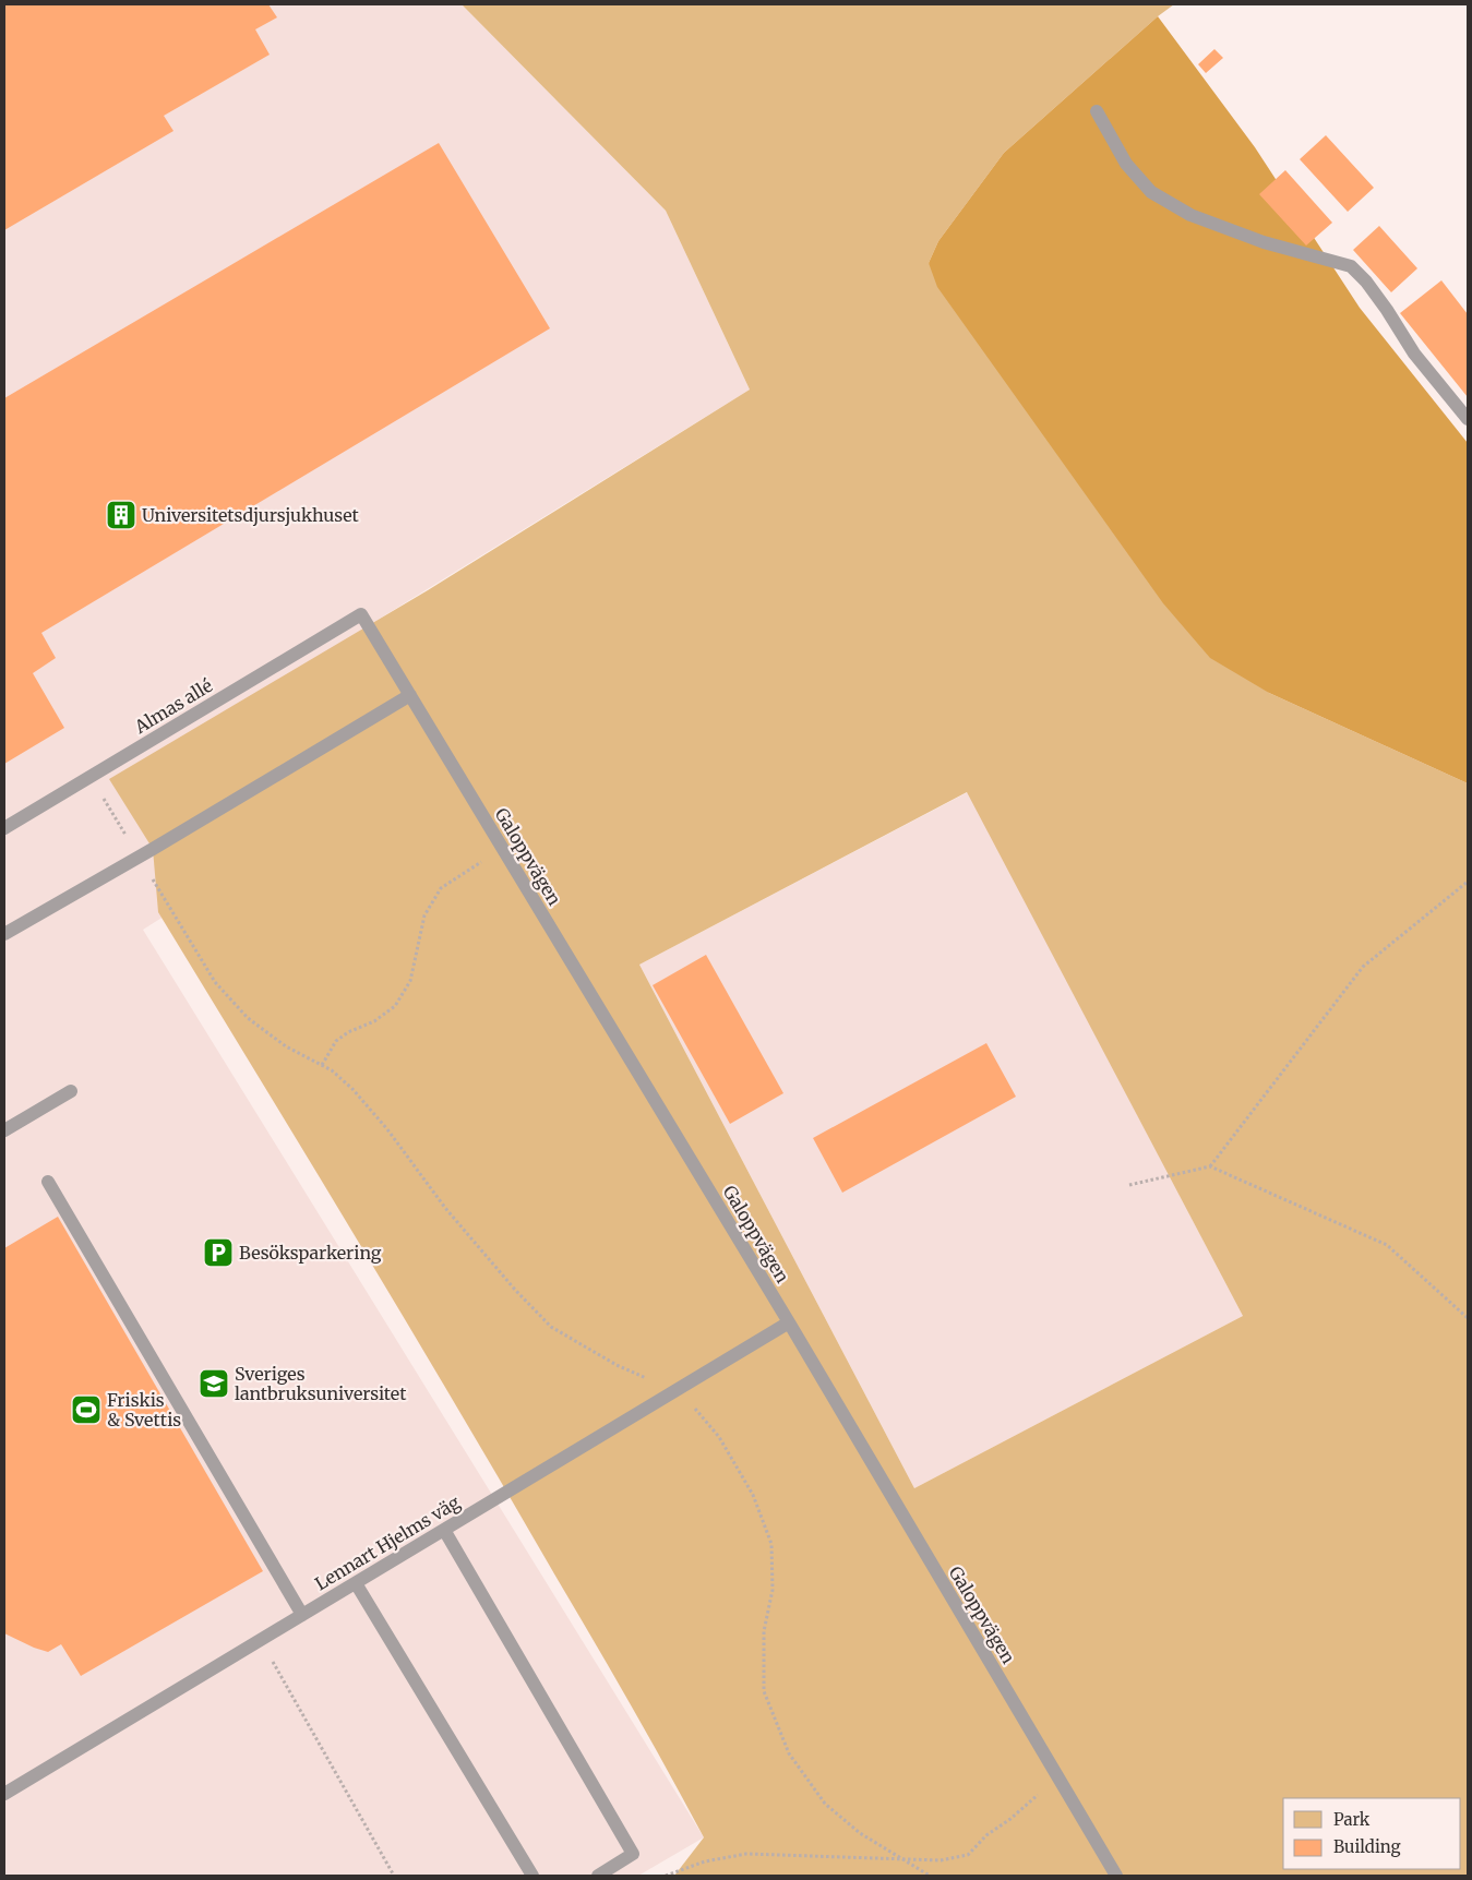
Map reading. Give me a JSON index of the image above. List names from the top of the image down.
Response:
{
  "streets": {
    "lane": ["Almas allé", "Galoppvägen", "Lennart Hjelms väg"]
  },
  "crossings": [
    ["Almas allé", "Galoppvägen"],
    ["Galoppvägen", "Lennart Hjelms väg"]
  ],
  "places": {
    "building": ["Universitetsdjursjukhuset"],
    "parking": ["Besöksparkering"],
    "school or university": ["Sveriges lantbruksuniversitet"],
    "sports": ["Friskis & Svettis"]
  },
  "legend": ["Park", "Building"]
}
